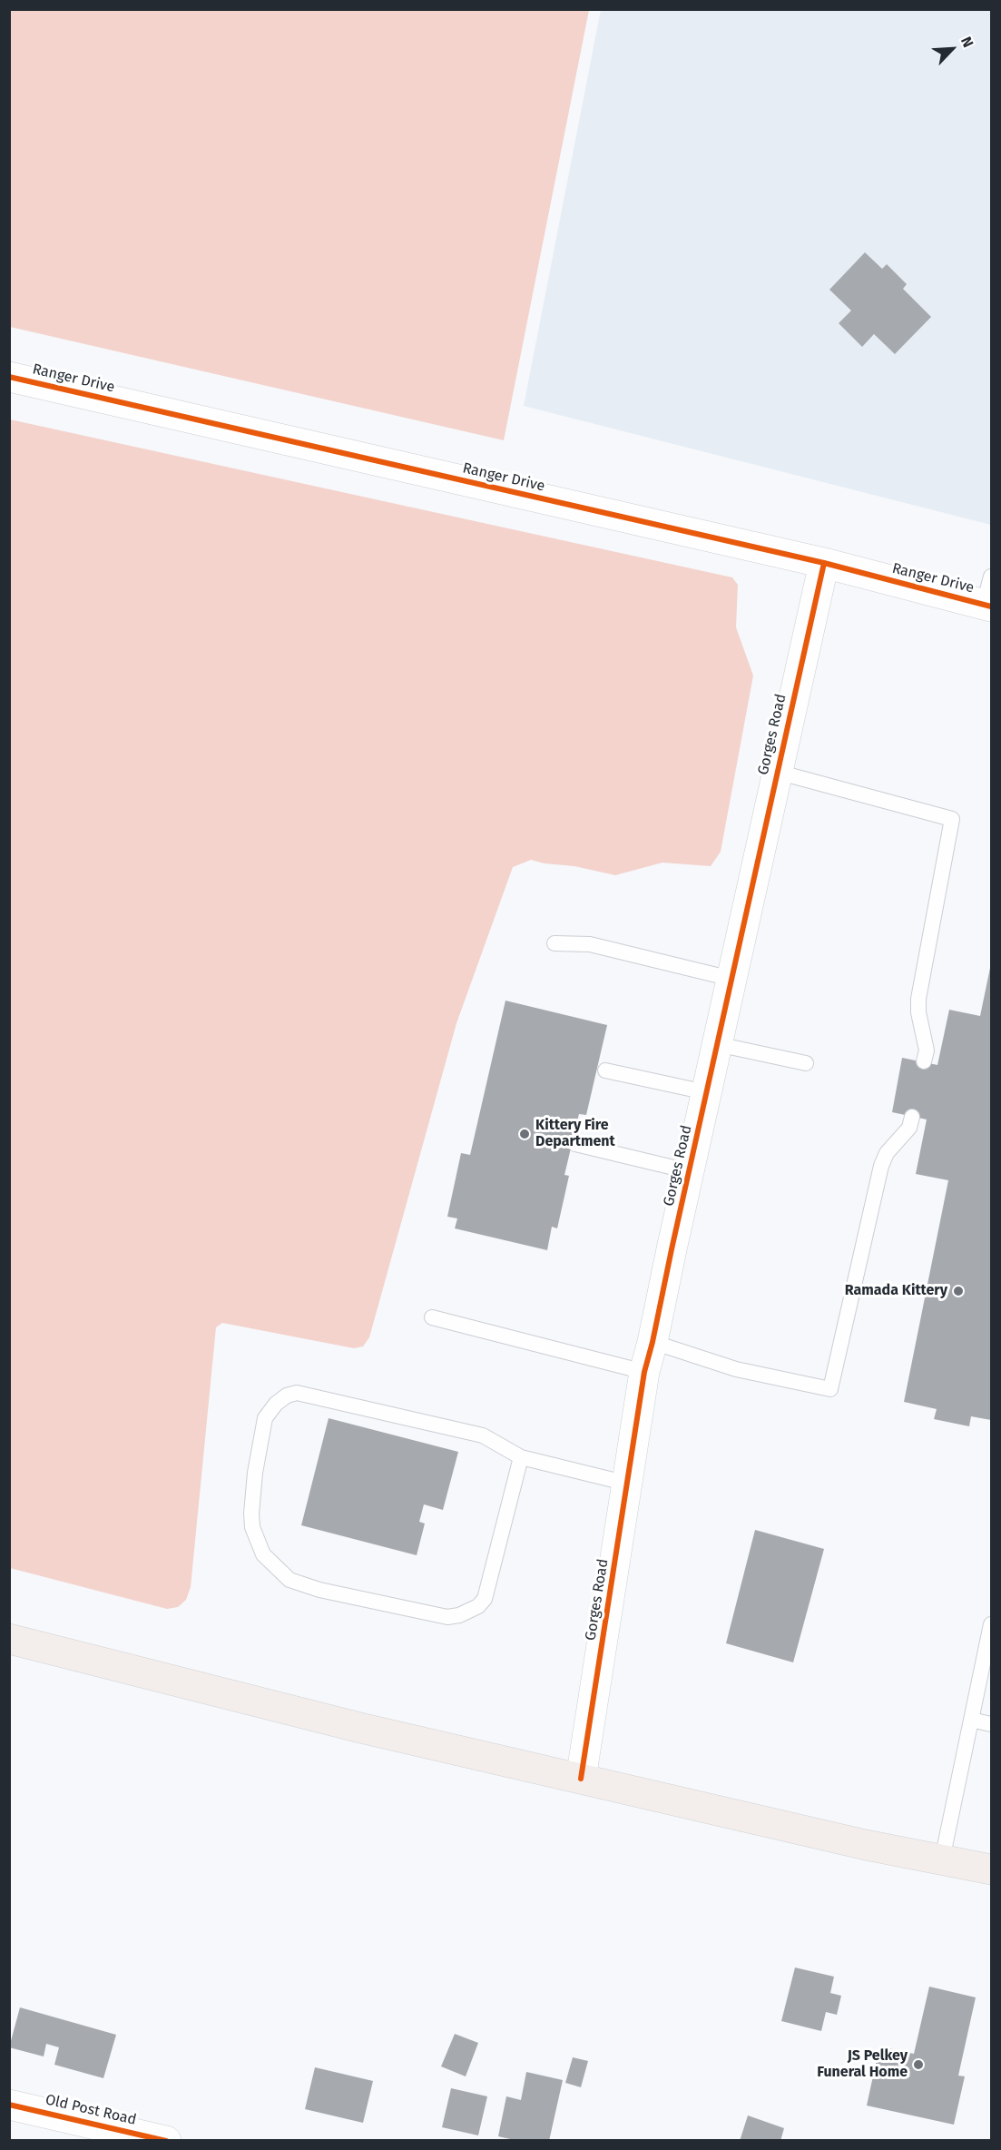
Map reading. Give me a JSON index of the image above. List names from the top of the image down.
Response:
{
  "streets": {
    "street": ["Ranger Drive", "Gorges Road", "Old Post Road"]
  },
  "crossings": [
    ["Ranger Drive", "Gorges Road"]
  ],
  "places": ["Kittery Fire Department", "Ramada Kittery", "JS Pelkey Funeral Home"],
  "north": "top right"
}
